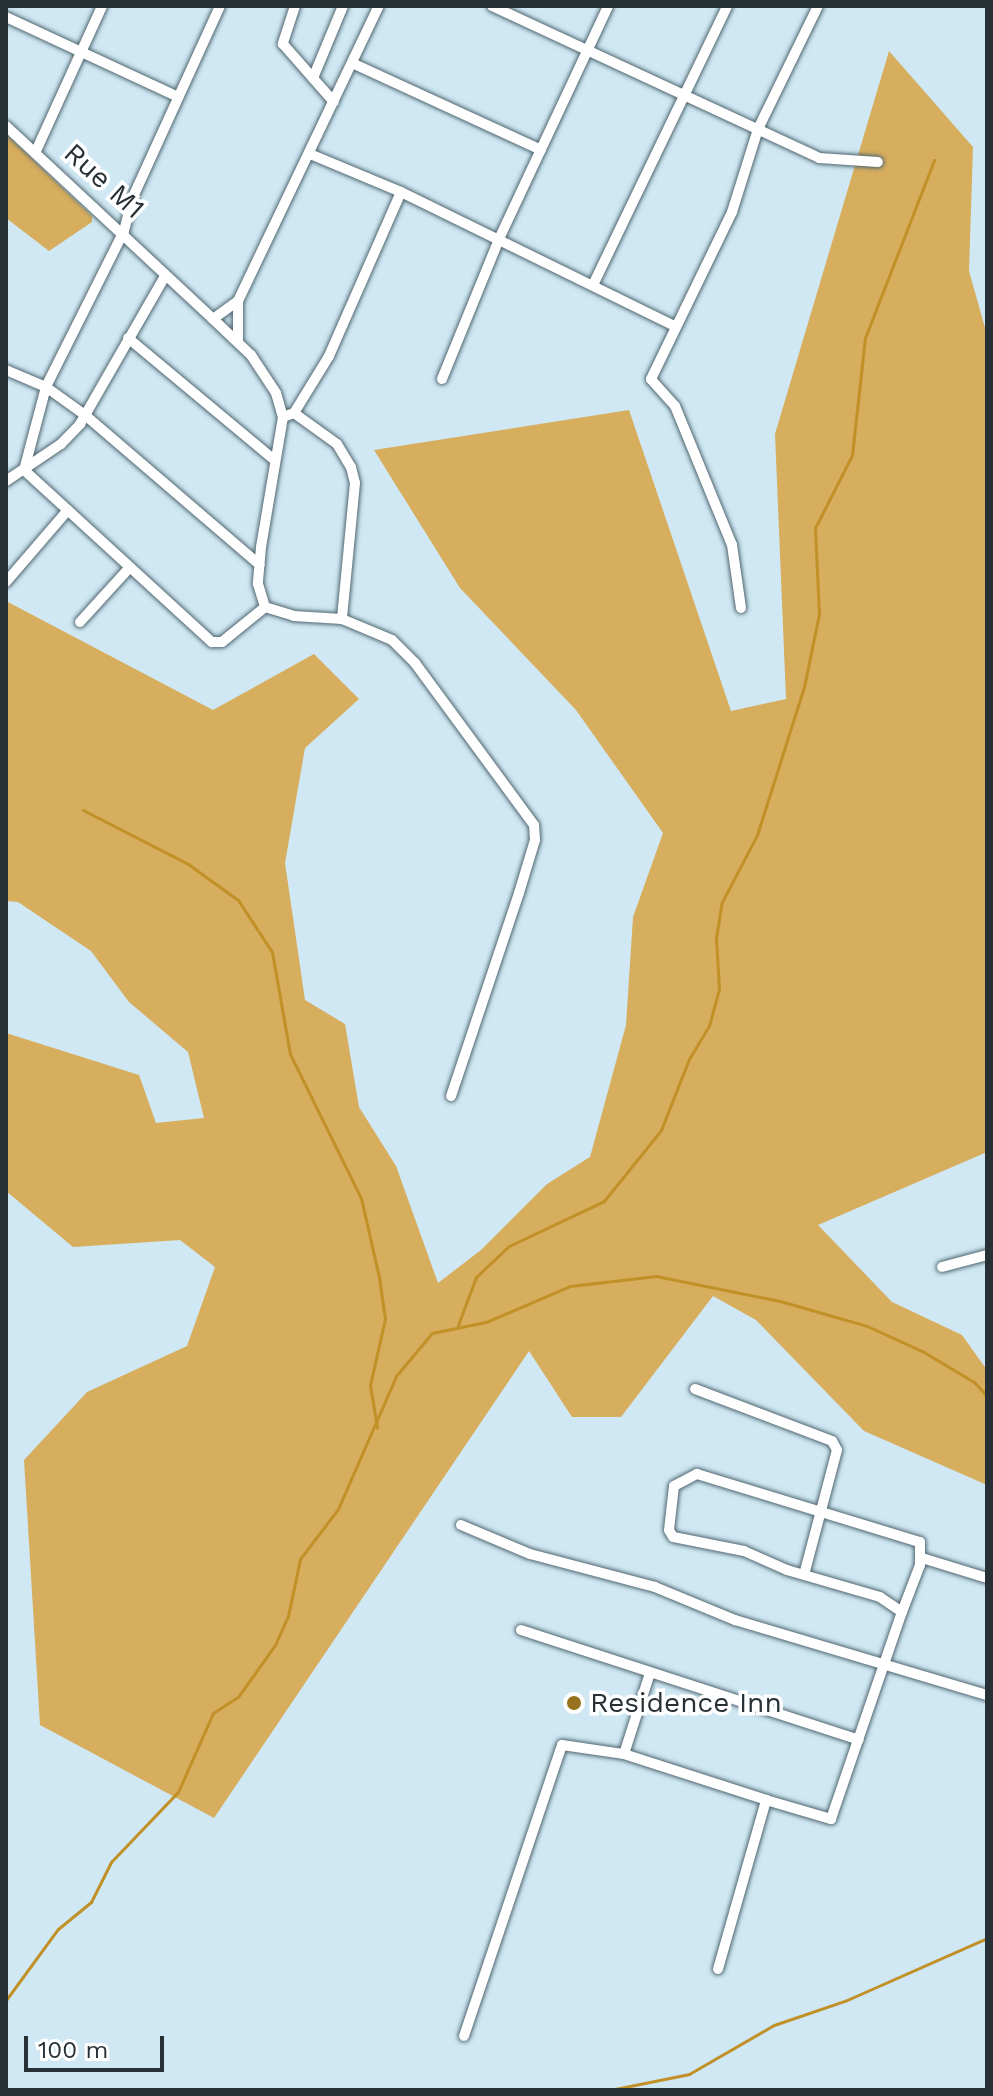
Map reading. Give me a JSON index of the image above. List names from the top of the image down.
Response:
{
  "streets": {
    "street": ["Rue M1"]
  },
  "places": ["Residence Inn"],
  "scale_bar": "100 m"
}
